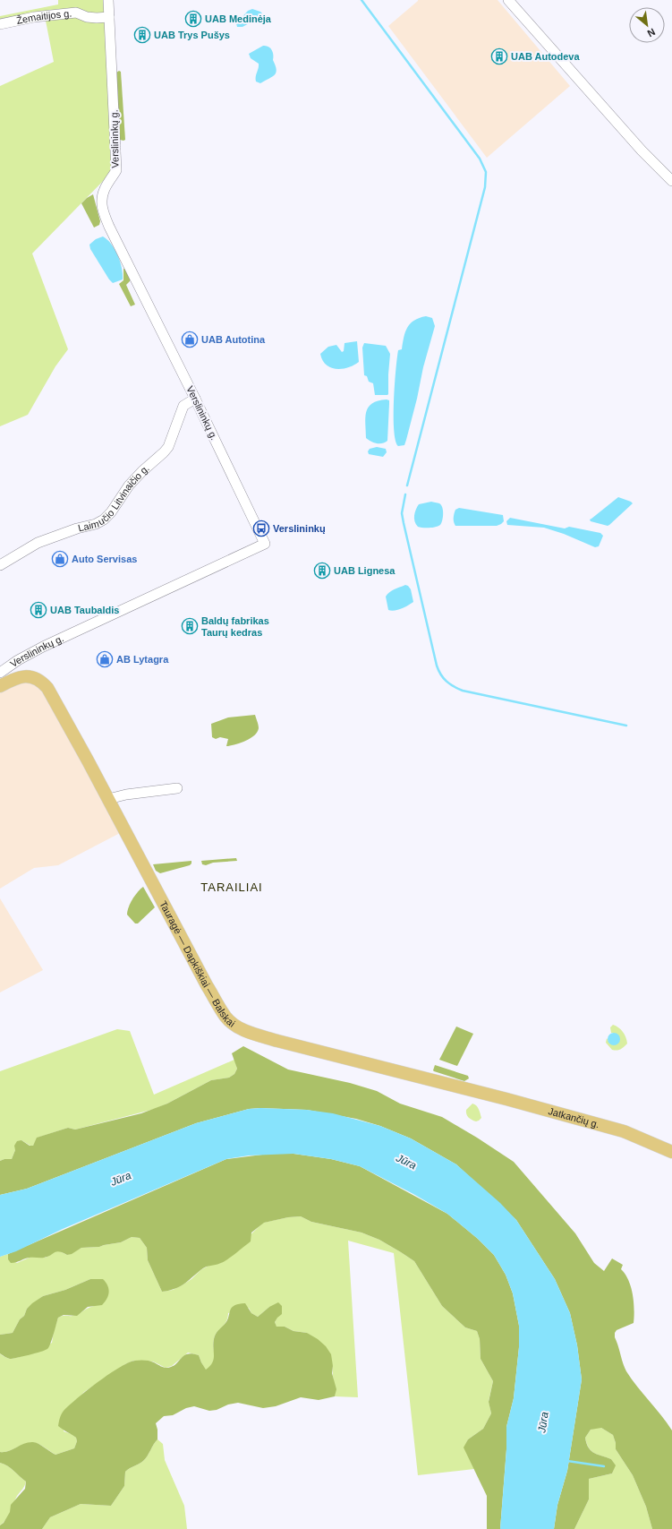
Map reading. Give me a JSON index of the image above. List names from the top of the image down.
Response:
{
  "streets": {
    "main road": ["Tauragė — Dapkiškiai — Balskai", "Jatkančių g."],
    "street": ["Žemaitijos g.", "Verslininkų g.", "Laimučio Litvinaičio g."]
  },
  "crossings": [
    ["Žemaitijos g.", "Verslininkų g."],
    ["Verslininkų g.", "Laimučio Litvinaičio g."],
    ["Tauragė — Dapkiškiai — Balskai", "Jatkančių g."]
  ],
  "districts": ["TARAILIAI"],
  "water": ["Jūra"],
  "places": {
    "building": [
      "UAB Medinėja",
      "UAB Trys Pušys",
      "UAB Autodeva",
      "UAB Lignesa",
      "UAB Taubaldis",
      "Baldų fabrikas Taurų kedras"
    ],
    "shop": ["UAB Autotina", "Auto Servisas", "AB Lytagra"],
    "bus stop": ["Verslininkų"]
  },
  "north": "bottom right"
}
